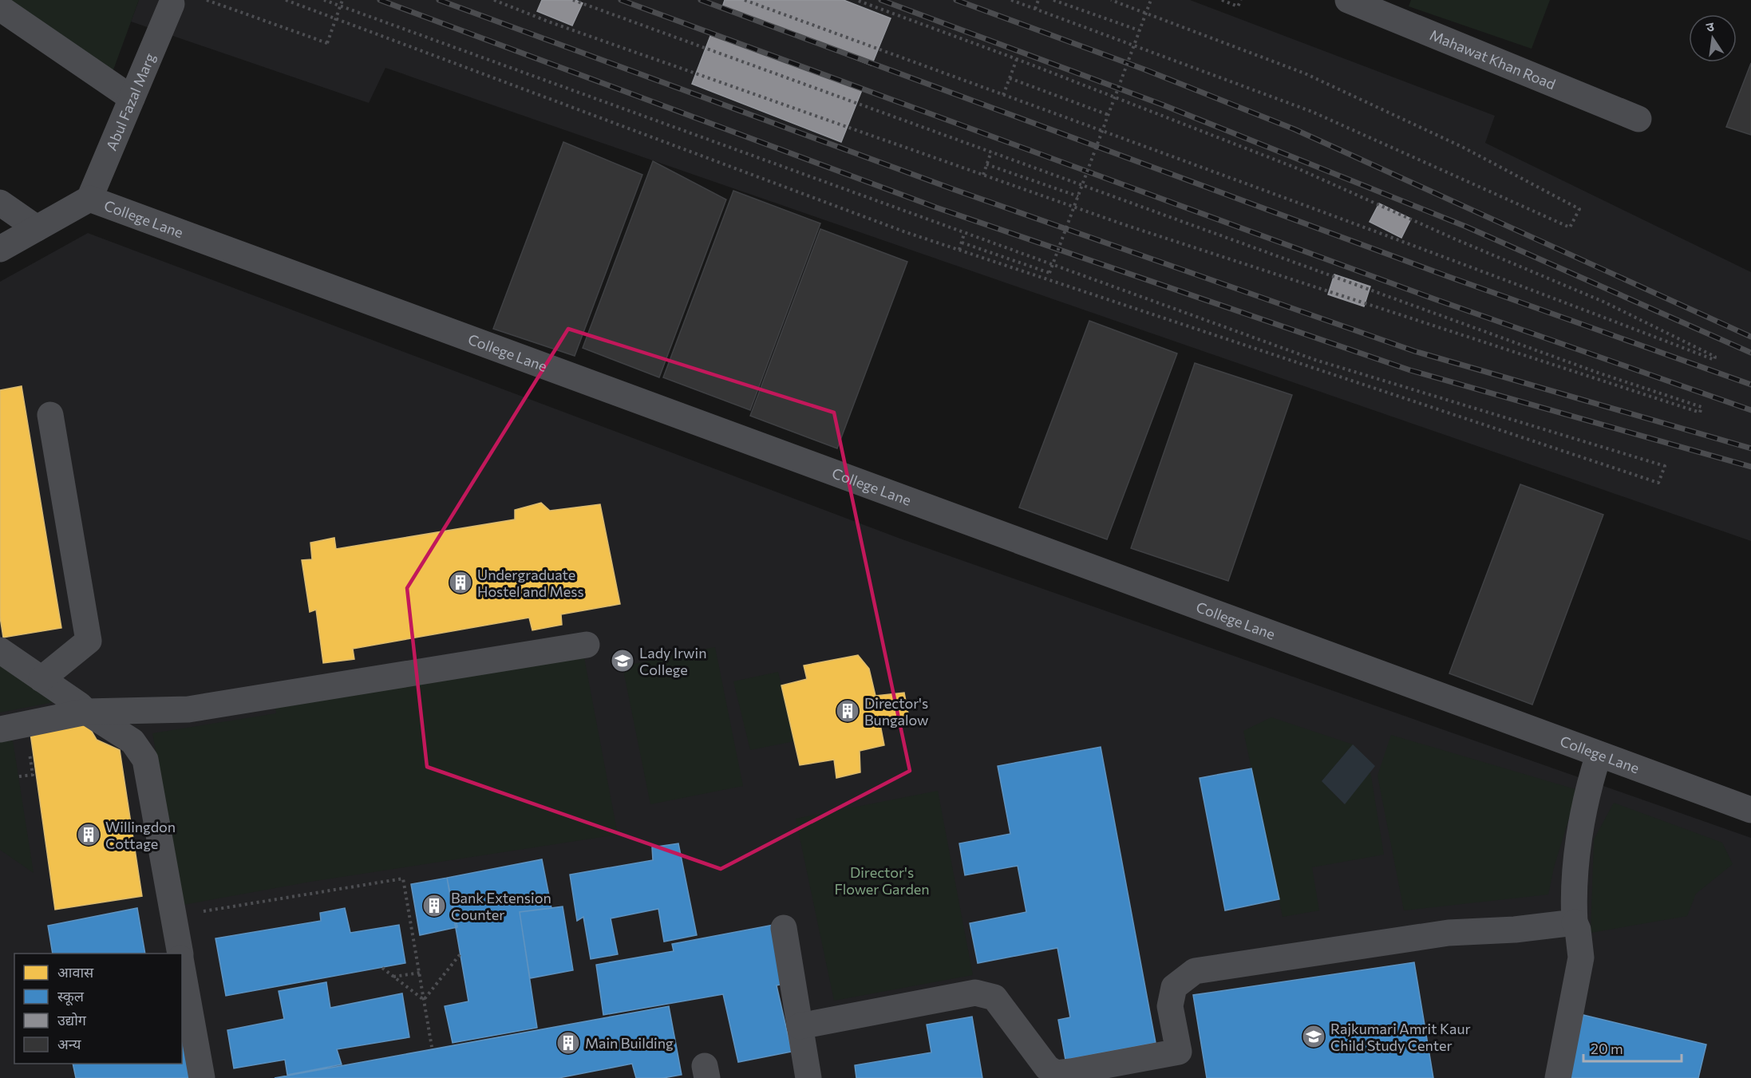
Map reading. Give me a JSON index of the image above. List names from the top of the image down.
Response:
{
  "streets": {
    "street": ["Mahawat Khan Road", "Abul Fazal Marg", "College Lane"]
  },
  "crossings": [
    ["Abul Fazal Marg", "College Lane"]
  ],
  "parks": ["Director's Flower Garden"],
  "places": {
    "building": [
      "Undergraduate Hostel and Mess",
      "Director's Bungalow",
      "Willingdon Cottage",
      "Bank Extension Counter",
      "Main Building"
    ],
    "school or university": ["Lady Irwin College", "Rajkumari Amrit Kaur Child Study Center"]
  },
  "legend": [
    "आवास",
    "स्कूल",
    "उद्योग",
    "अन्य"
  ],
  "scale_bar": "20 m",
  "north": "top"
}
